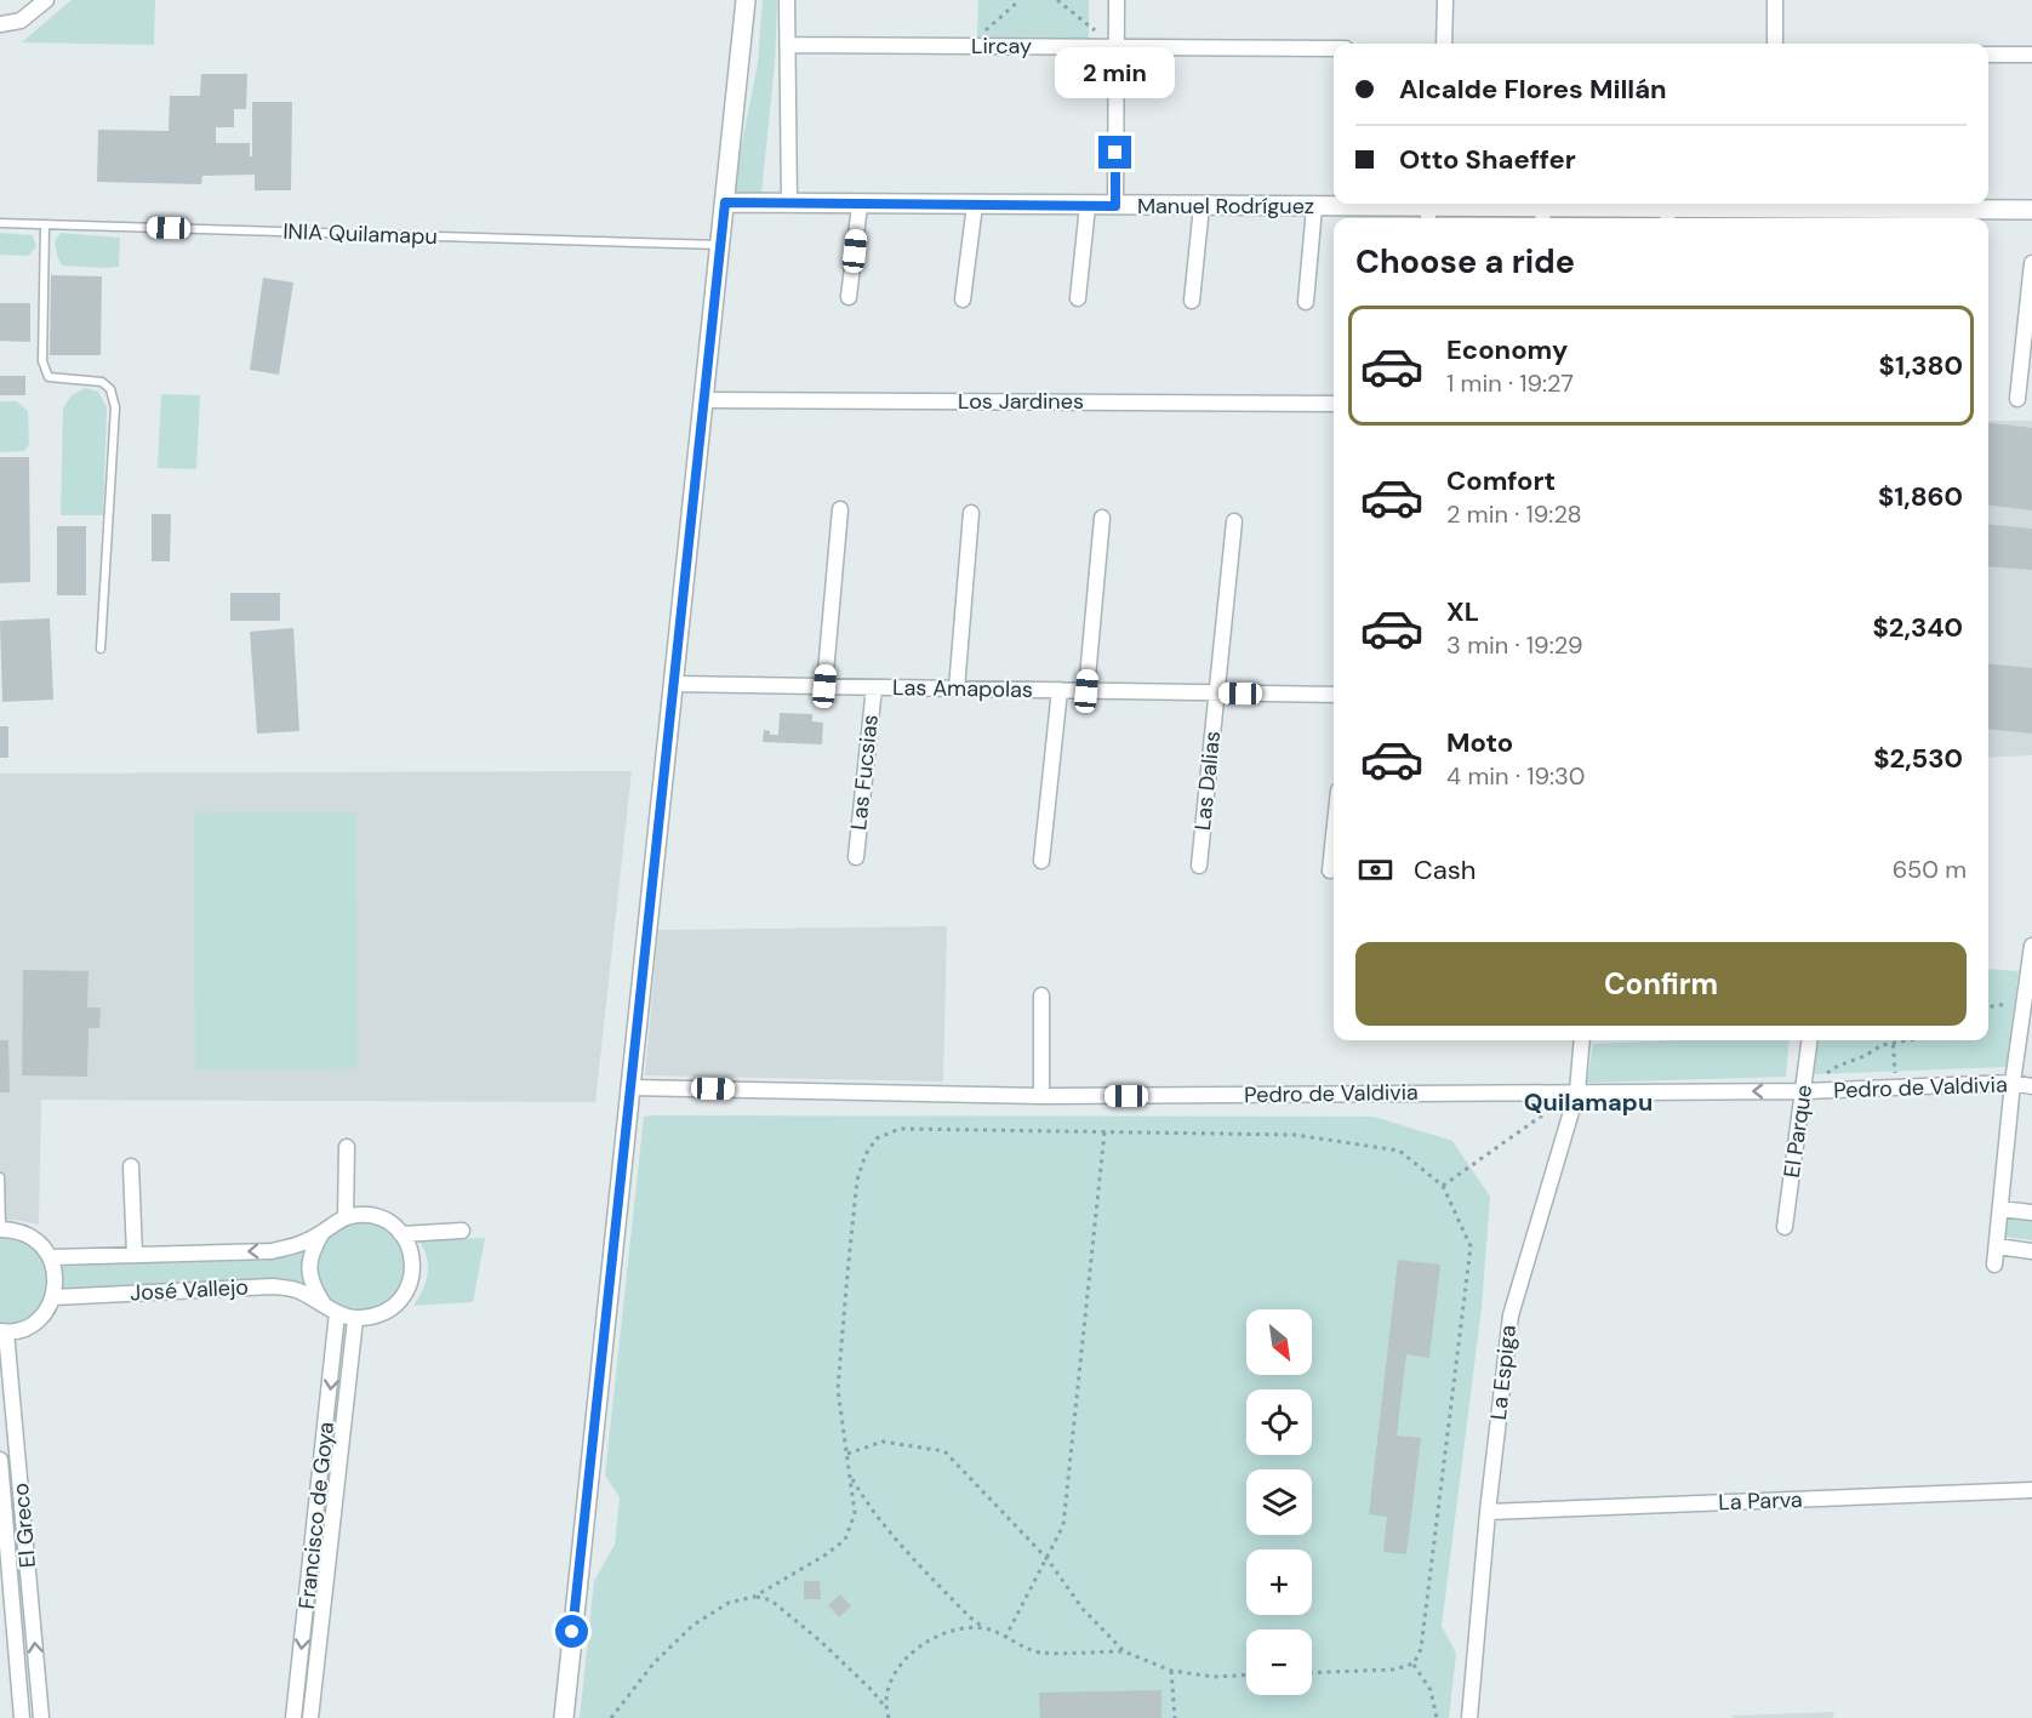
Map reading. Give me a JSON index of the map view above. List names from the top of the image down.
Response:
{
  "streets": {
    "street": [
      "Lircay",
      "Manuel Rodríguez",
      "Los Jardines",
      "Las Amapolas",
      "Las Fucsias",
      "Las Dalias",
      "Pedro de Valdivia",
      "El Parque",
      "José Vallejo",
      "La Espiga",
      "La Parva",
      "Francisco de Goya",
      "El Greco"
    ],
    "lane": ["INIA Quilamapu"]
  },
  "crossings": [
    ["Las Amapolas", "Las Fucsias"],
    ["Las Amapolas", "Las Dalias"],
    ["Pedro de Valdivia", "El Parque"],
    ["Pedro de Valdivia", "La Espiga"],
    ["José Vallejo", "Francisco de Goya"],
    ["La Espiga", "La Parva"]
  ],
  "districts": ["Quilamapu"],
  "north": "bottom right",
  "page": {
    "banner": ["Alcalde Flores Millán", "Otto Shaeffer"],
    "bubble": "2 min",
    "heading": "Choose a ride",
    "list": [
      {
        "name": "Economy",
        "note": "1 min · 19:27",
        "value": "$1,380"
      },
      {
        "name": "Comfort",
        "note": "2 min · 19:28",
        "value": "$1,860"
      },
      {
        "name": "XL",
        "note": "3 min · 19:29",
        "value": "$2,340"
      },
      {
        "name": "Moto",
        "note": "4 min · 19:30",
        "value": "$2,530"
      }
    ],
    "pay": ["Cash", "650 m"],
    "buttons": "Confirm",
    "map_buttons": ["+", "−"]
  }
}
